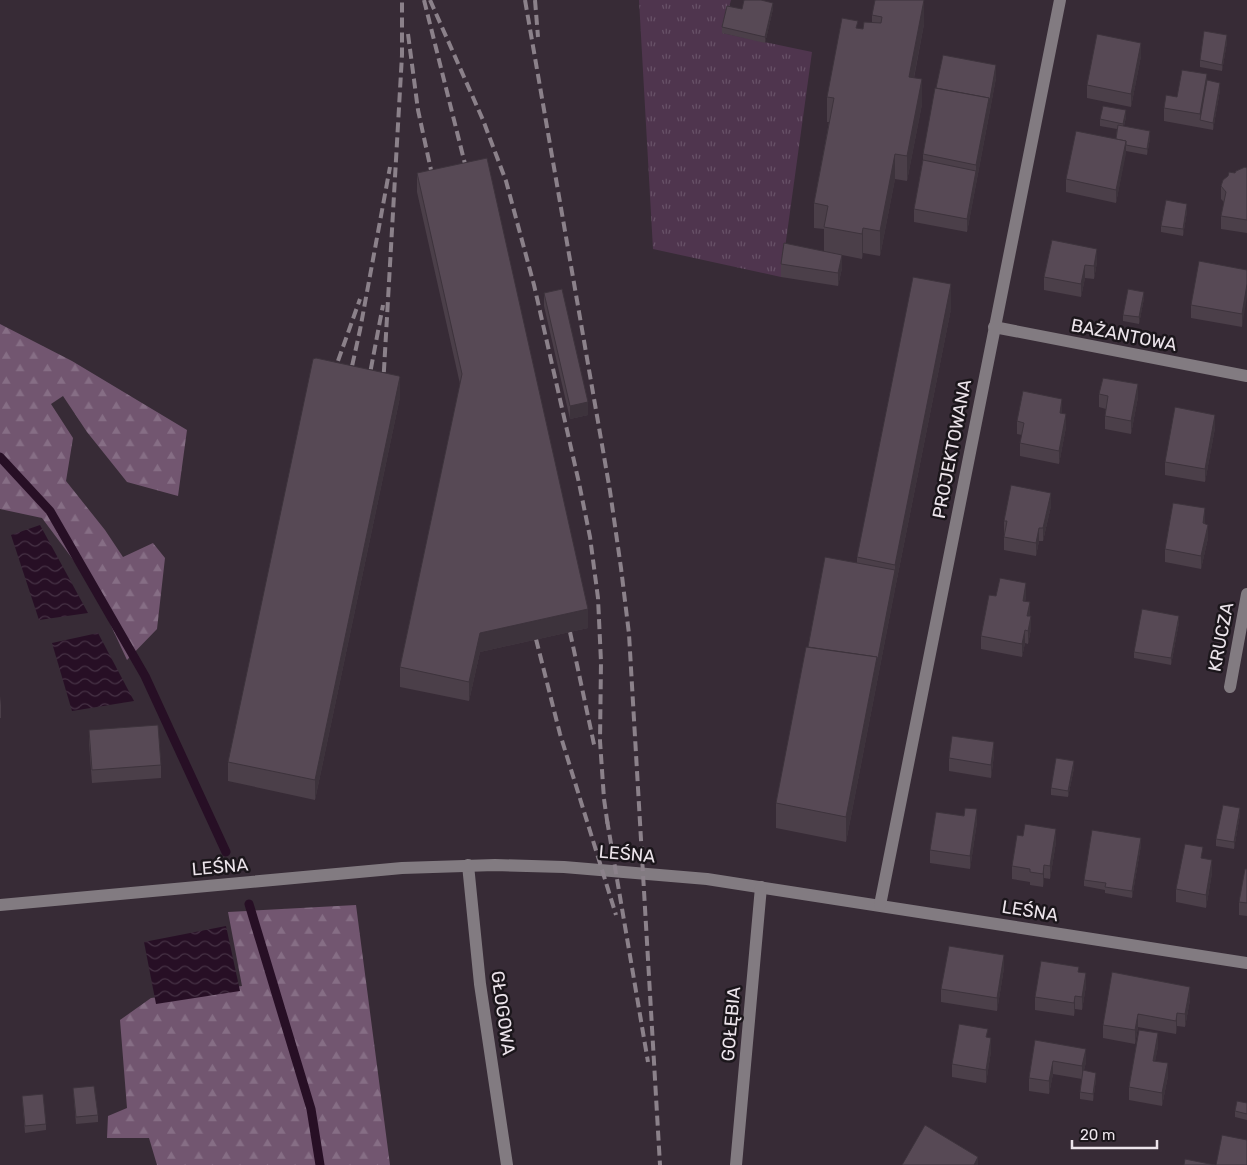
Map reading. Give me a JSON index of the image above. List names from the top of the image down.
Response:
{
  "streets": {
    "street": [
      "BAŻANTOWA",
      "PROJEKTOWANA",
      "KRUCZA",
      "LEŚNA",
      "GŁOGOWA",
      "GOŁĘBIA"
    ]
  },
  "crossings": [
    ["BAŻANTOWA", "PROJEKTOWANA"],
    ["PROJEKTOWANA", "LEŚNA"],
    ["LEŚNA", "GŁOGOWA"],
    ["LEŚNA", "GOŁĘBIA"]
  ],
  "scale_bar": "20 m"
}
